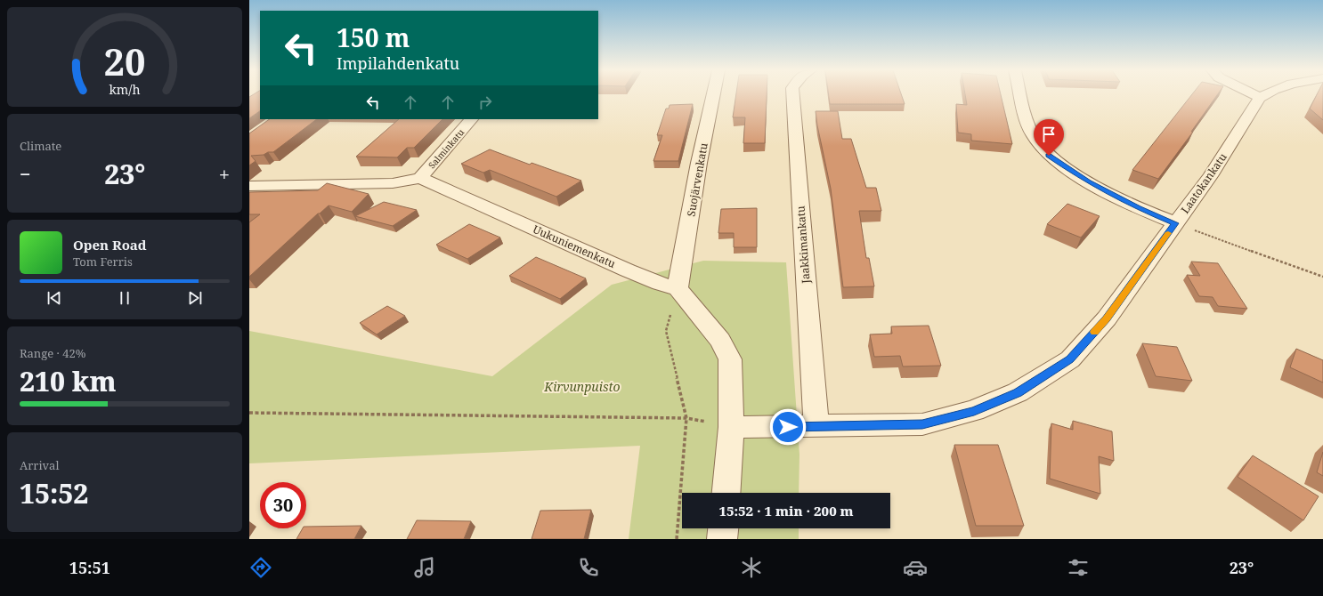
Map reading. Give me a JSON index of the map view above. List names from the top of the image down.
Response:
{
  "streets": {
    "street": [
      "Salminkatu",
      "Suojärvenkatu",
      "Laatokankatu",
      "Jaakkimankatu",
      "Uukuniemenkatu"
    ]
  },
  "crossings": [
    ["Salminkatu", "Uukuniemenkatu"],
    ["Suojärvenkatu", "Uukuniemenkatu"],
    ["Laatokankatu", "Jaakkimankatu"]
  ],
  "parks": ["Kirvunpuisto"],
  "page": {
    "turn": ["150 m", "Impilahdenkatu"],
    "tile": [
      "Climate",
      ["Range · 42%", "210 km"],
      ["Arrival", "15:52"]
    ],
    "heat": ["−", "23°", "+"],
    "song": ["Open Road", "Tom Ferris"],
    "limit": "30",
    "trip": "15:52 · 1 min · 200 m",
    "tabs": ["15:51", "23°"],
    "gauge": ["20", "km/h"]
  }
}
